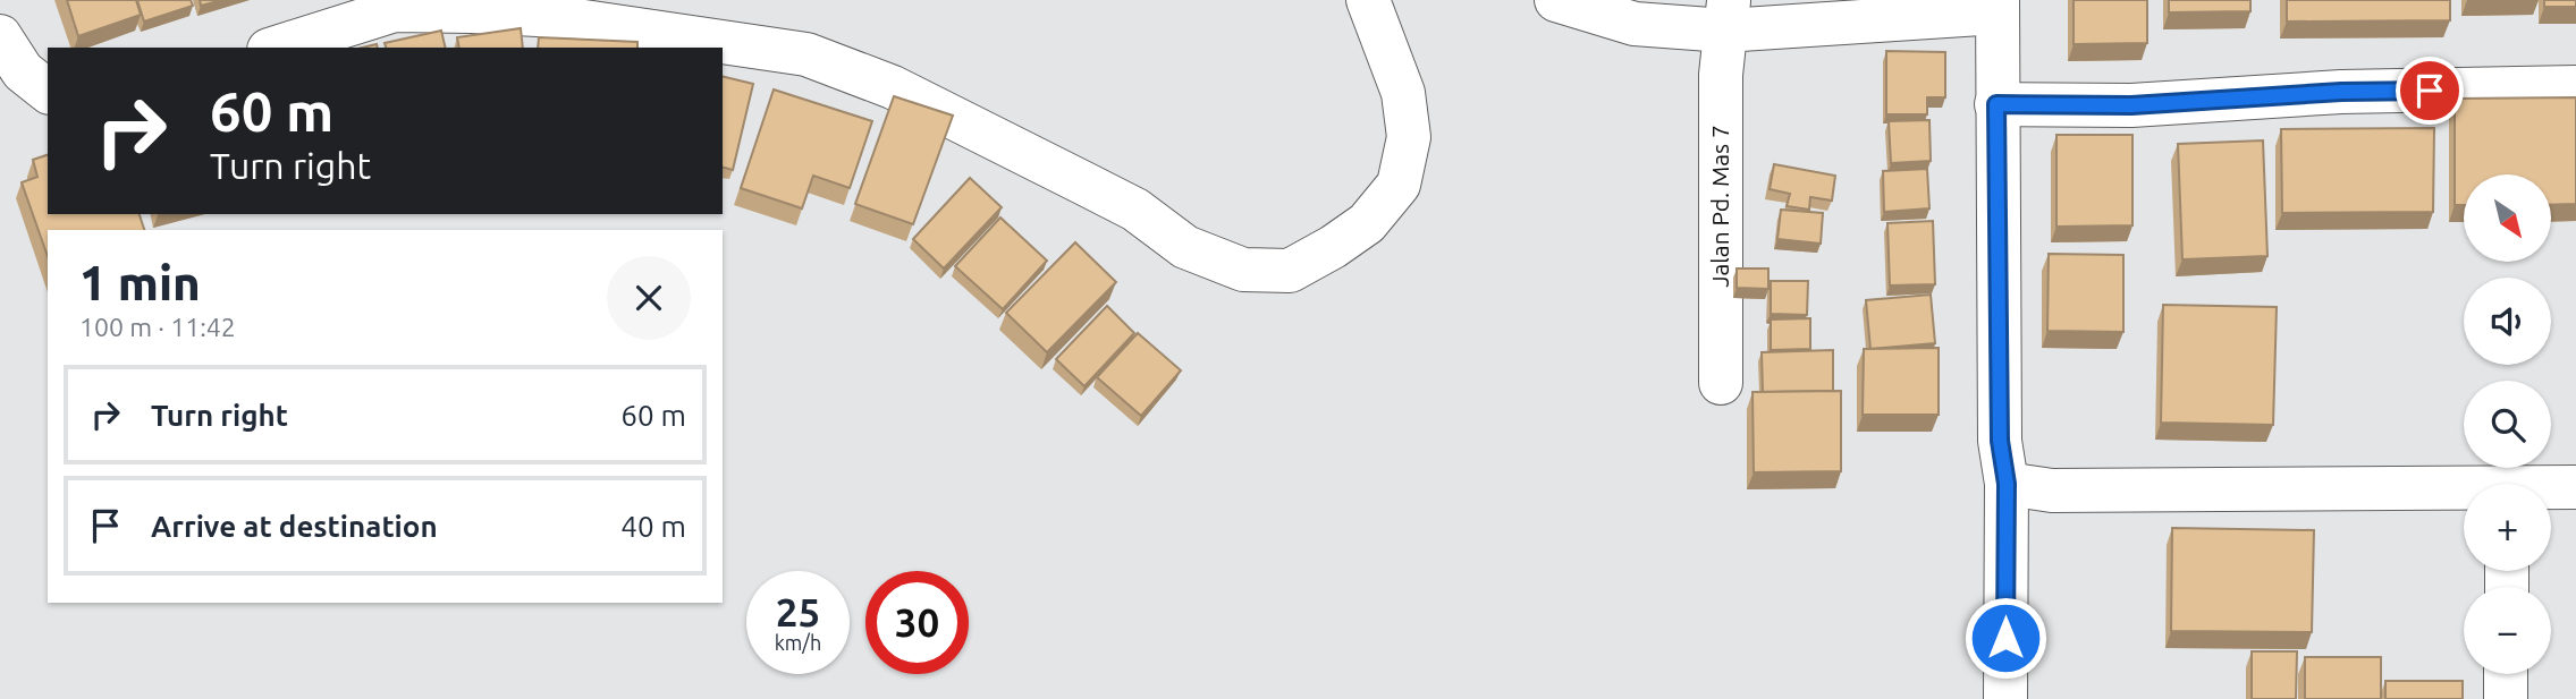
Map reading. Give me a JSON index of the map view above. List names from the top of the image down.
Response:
{
  "streets": {
    "street": ["Jalan Pd. Mas 7"]
  },
  "north": "bottom right",
  "page": {
    "turn": ["60 m", "Turn right"],
    "map_buttons": ["+", "−"],
    "heading": ["1 min", "100 m · 11:42"],
    "list": [
      {
        "name": "Turn right",
        "value": "60 m"
      },
      {
        "name": "Arrive at destination",
        "value": "40 m"
      }
    ],
    "speed": "25 km/h",
    "limit": "30"
  }
}
